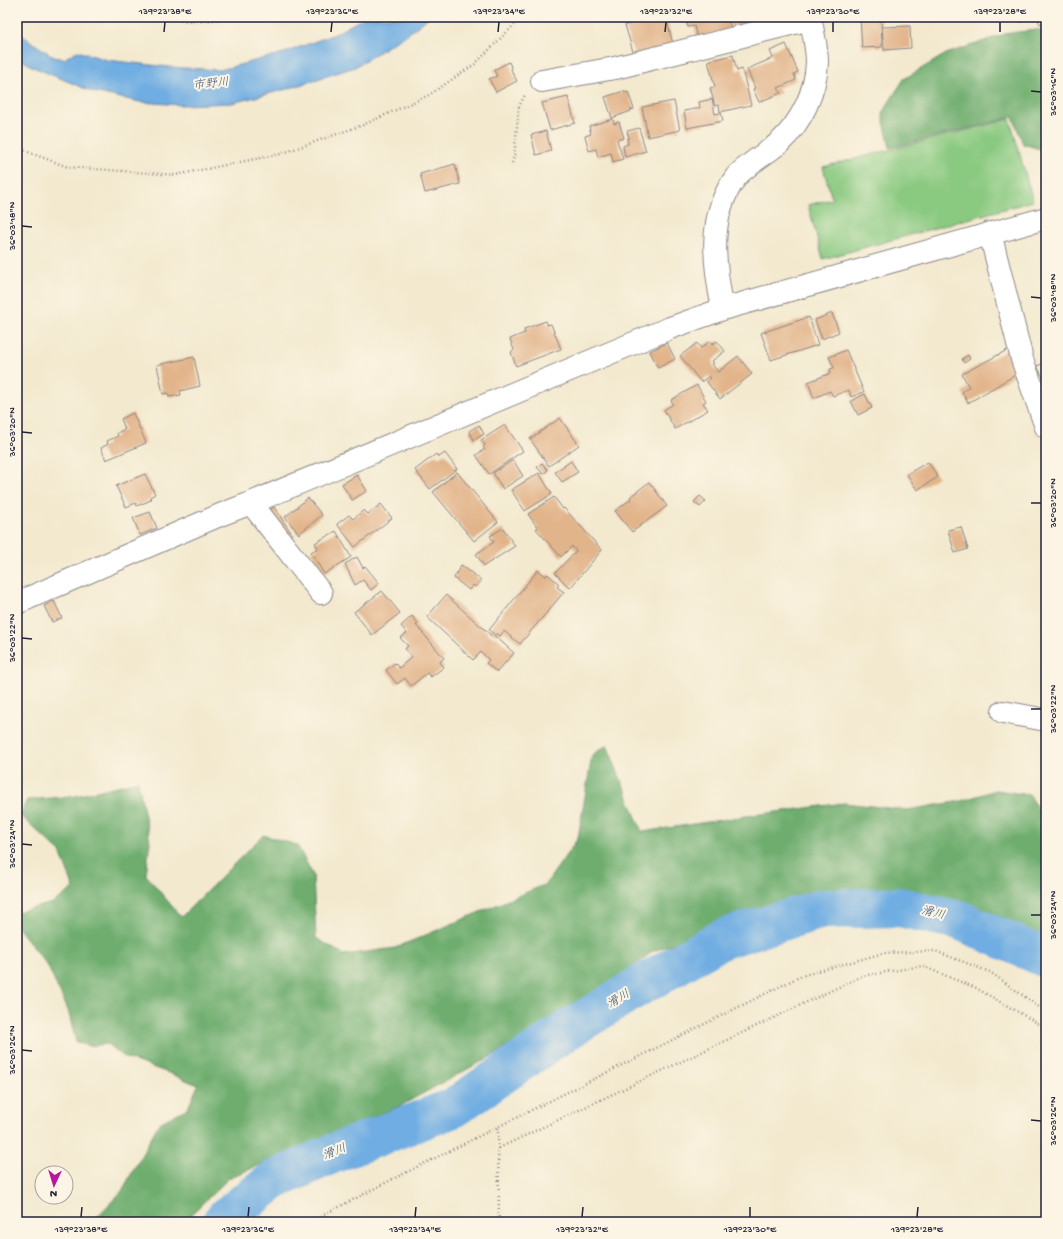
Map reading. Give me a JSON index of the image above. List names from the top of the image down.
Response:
{
  "water": ["市野川", "滑川"],
  "north": "bottom",
  "coordinates": [
    "139°23'38\"E",
    "139°23'36\"E",
    "139°23'34\"E",
    "139°23'32\"E",
    "139°23'30\"E",
    "139°23'28\"E",
    "36°03'16\"N",
    "36°03'18\"N",
    "36°03'20\"N",
    "36°03'22\"N",
    "36°03'24\"N",
    "36°03'26\"N"
  ]
}
